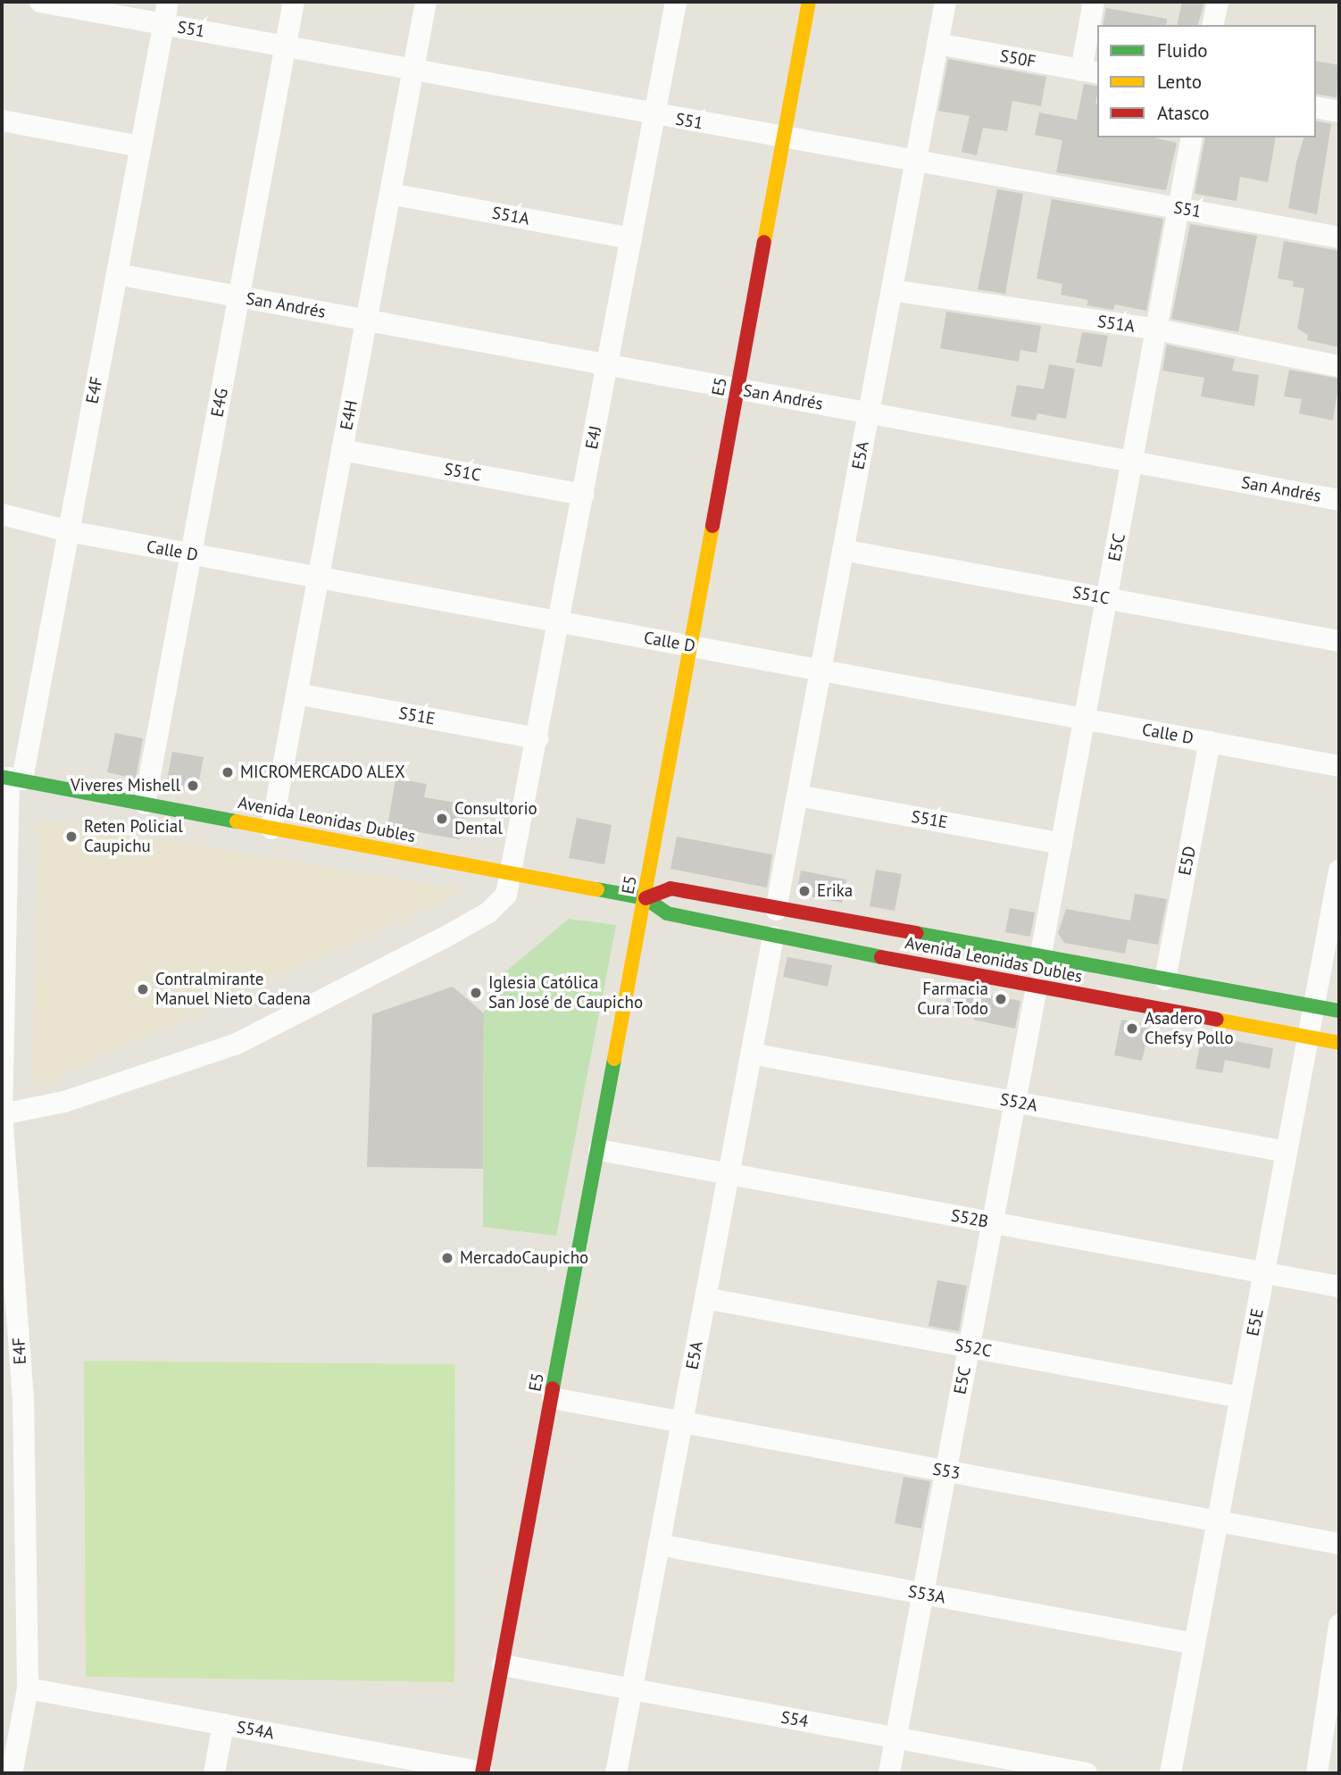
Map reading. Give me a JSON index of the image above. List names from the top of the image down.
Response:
{
  "streets": {
    "main road": ["E5", "Avenida Leonidas Dubles"],
    "street": [
      "S51",
      "S50F",
      "S51A",
      "San Andrés",
      "E4F",
      "E4G",
      "E4H",
      "E4J",
      "E5A",
      "S51C",
      "E5C",
      "Calle D",
      "S51E",
      "E5D",
      "S52A",
      "S52B",
      "E5E",
      "S52C",
      "S53",
      "S53A",
      "S54",
      "S54A"
    ]
  },
  "crossings": [
    ["S51", "E5"],
    ["S51", "E4F"],
    ["S51", "E4G"],
    ["S51", "E4H"],
    ["S51", "E4J"],
    ["S51", "E5A"],
    ["S51", "E5C"],
    ["S50F", "E5A"],
    ["S51A", "E4H"],
    ["S51A", "E4J"],
    ["S51A", "E5A"],
    ["S51A", "E5C"],
    ["San Andrés", "E5"],
    ["San Andrés", "E4F"],
    ["San Andrés", "E4G"],
    ["San Andrés", "E4H"],
    ["San Andrés", "E4J"],
    ["San Andrés", "E5A"],
    ["San Andrés", "E5C"],
    ["E5", "Calle D"],
    ["E5", "Avenida Leonidas Dubles"],
    ["E5", "S52B"],
    ["E5", "S53"],
    ["E5", "S54"],
    ["E5", "S54A"],
    ["E4F", "E4J"],
    ["E4F", "Calle D"],
    ["E4F", "Avenida Leonidas Dubles"],
    ["E4F", "S54A"],
    ["E4G", "Calle D"],
    ["E4G", "Avenida Leonidas Dubles"],
    ["E4H", "S51C"],
    ["E4H", "Calle D"],
    ["E4H", "S51E"],
    ["E4H", "Avenida Leonidas Dubles"],
    ["E4J", "S51C"],
    ["E4J", "Calle D"],
    ["E4J", "S51E"],
    ["E4J", "Avenida Leonidas Dubles"],
    ["E5A", "S51C"],
    ["E5A", "Calle D"],
    ["E5A", "S51E"],
    ["E5A", "Avenida Leonidas Dubles"],
    ["E5A", "S52A"],
    ["E5A", "S52B"],
    ["E5A", "S52C"],
    ["E5A", "S53"],
    ["E5A", "S53A"],
    ["E5A", "S54"],
    ["S51C", "E5C"],
    ["E5C", "Calle D"],
    ["E5C", "S51E"],
    ["E5C", "Avenida Leonidas Dubles"],
    ["E5C", "S52A"],
    ["E5C", "S52B"],
    ["E5C", "S52C"],
    ["E5C", "S53"],
    ["E5C", "S53A"],
    ["E5C", "S54"],
    ["Calle D", "E5D"],
    ["Avenida Leonidas Dubles", "E5D"],
    ["Avenida Leonidas Dubles", "E5E"],
    ["S52A", "E5E"],
    ["S52B", "E5E"],
    ["E5E", "S52C"],
    ["E5E", "S53"],
    ["E5E", "S53A"]
  ],
  "places": [
    "MICROMERCADO ALEX",
    "Viveres Mishell",
    "Consultorio Dental",
    "Reten Policial Caupichu",
    "Erika",
    "Contralmirante Manuel Nieto Cadena",
    "Iglesia Católica San José de Caupicho",
    "Farmacia Cura Todo",
    "Asadero Chefsy Pollo",
    "MercadoCaupicho"
  ],
  "legend": ["Fluido", "Lento", "Atasco"]
}
